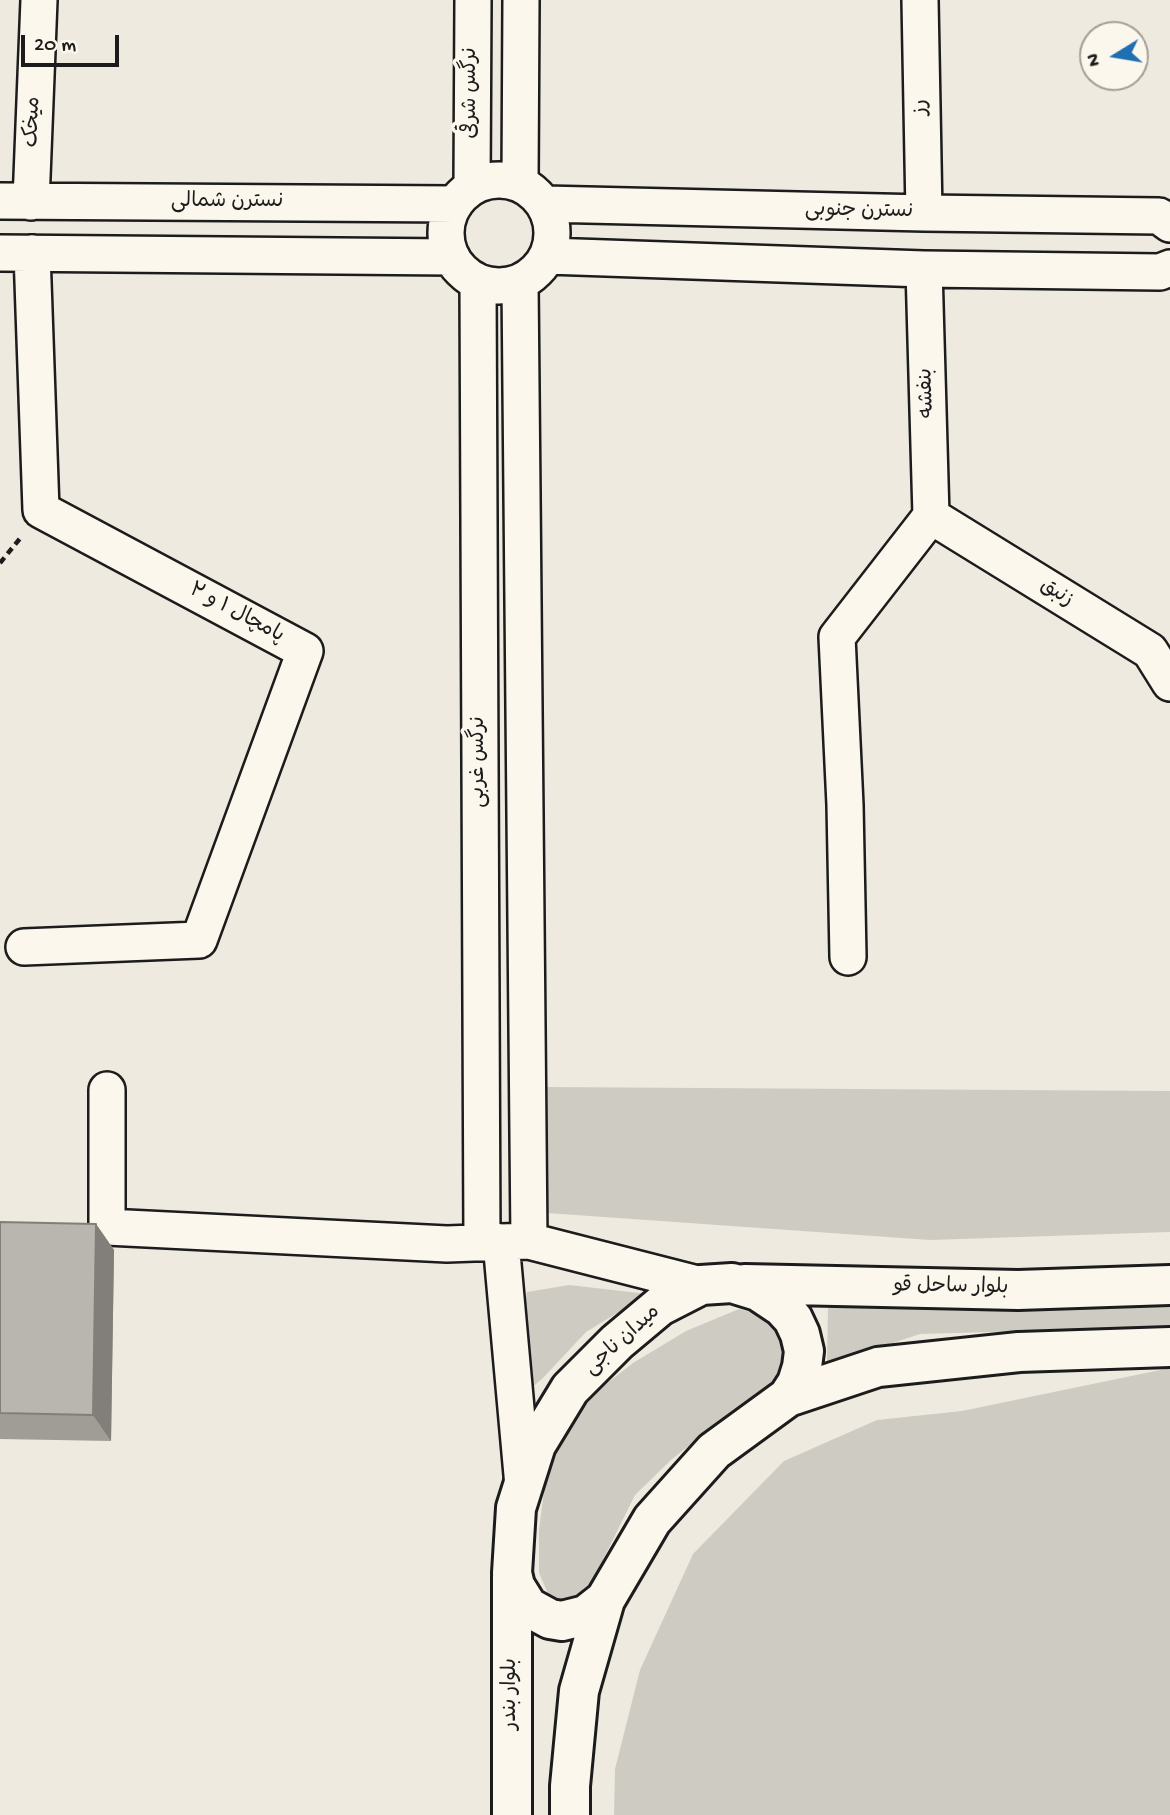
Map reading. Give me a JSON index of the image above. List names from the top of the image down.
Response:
{
  "streets": {
    "main road": ["بلوار ساحل قو", "میدان ناجی", "بلوار بندر"],
    "street": [
      "نرگس شرقی",
      "رز",
      "میخک",
      "نسترن شمالی",
      "نسترن جنوبی",
      "بنفشه",
      "زنبق",
      "پامچال ۱ و ۲",
      "نرگس غربی"
    ]
  },
  "crossings": [
    ["نرگس شرقی", "نسترن شمالی"],
    ["نرگس شرقی", "نسترن جنوبی"],
    ["نرگس شرقی", "نرگس غربی"],
    ["رز", "نسترن جنوبی"],
    ["میخک", "نسترن شمالی"],
    ["نسترن شمالی", "نسترن جنوبی"],
    ["نسترن شمالی", "نرگس غربی"],
    ["نسترن جنوبی", "نرگس غربی"],
    ["بنفشه", "زنبق"],
    ["بلوار ساحل قو", "میدان ناجی"],
    ["میدان ناجی", "بلوار بندر"]
  ],
  "scale_bar": "20 m",
  "north": "left"
}
